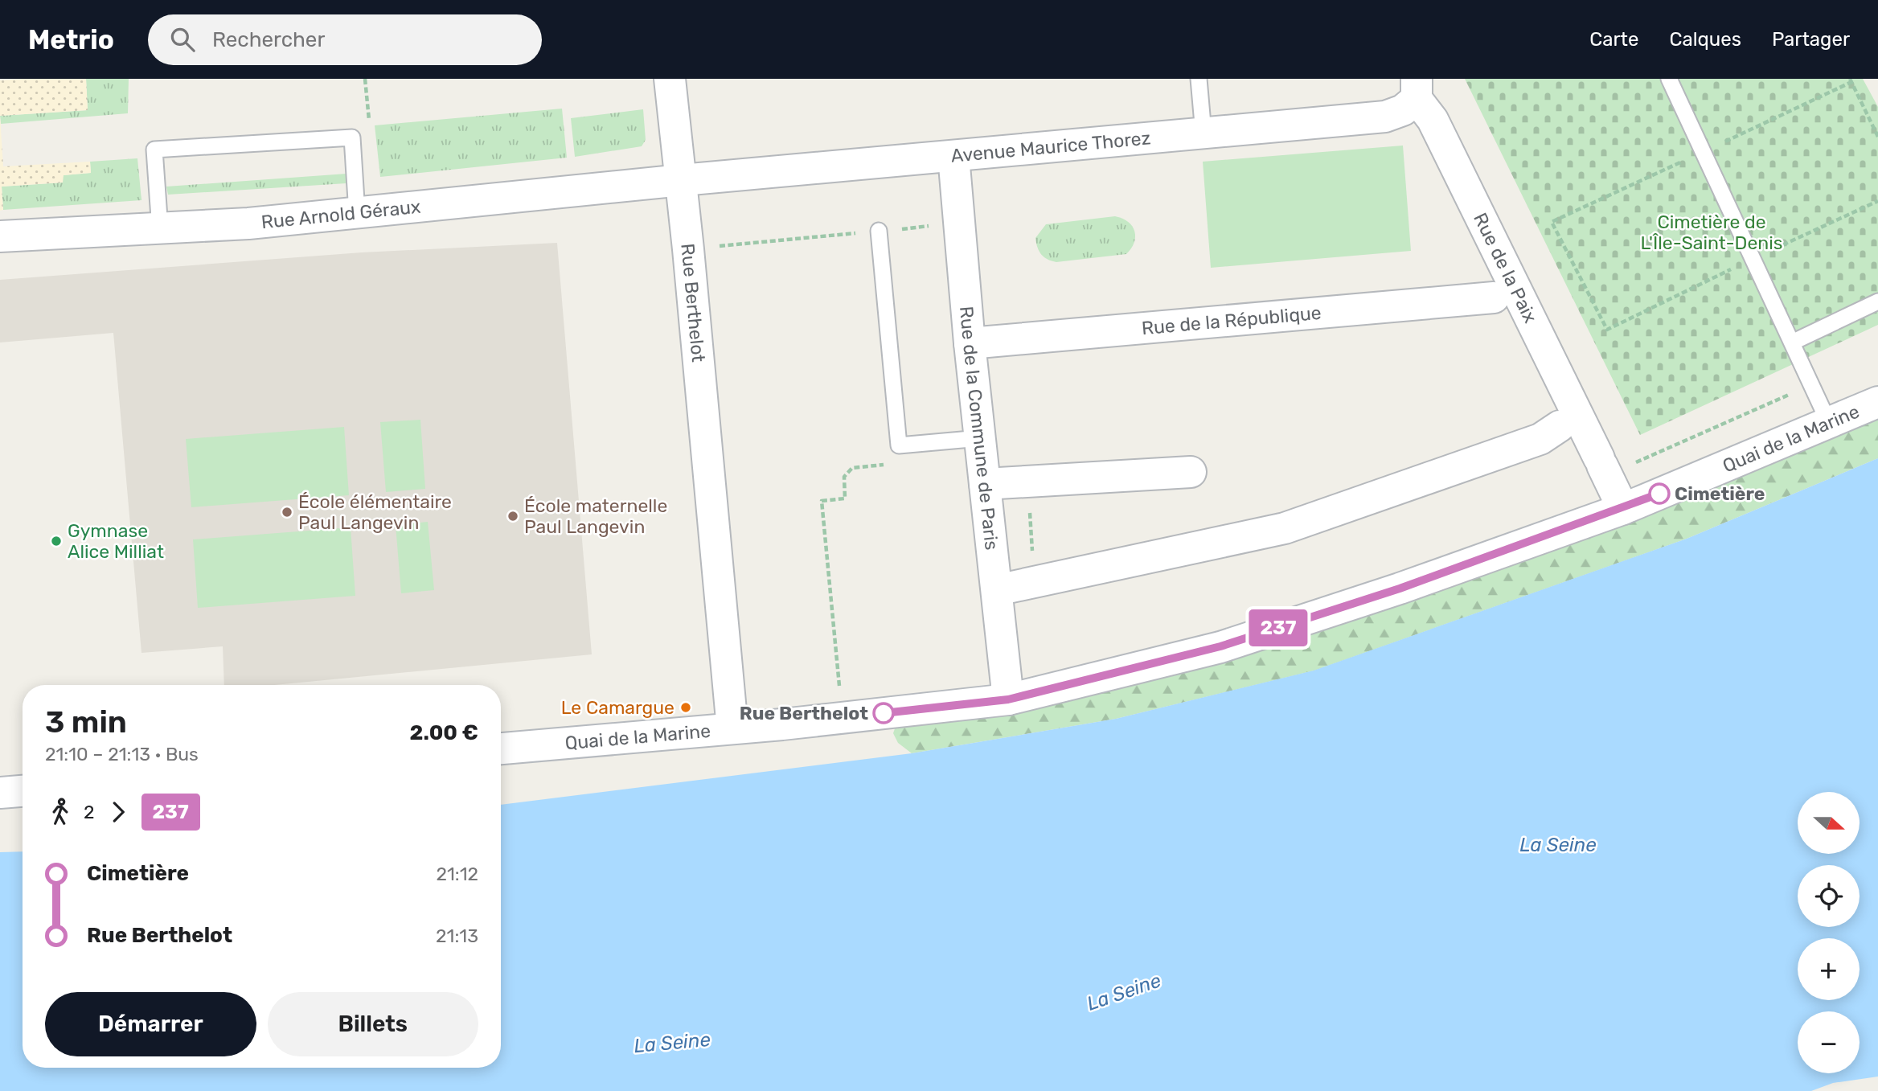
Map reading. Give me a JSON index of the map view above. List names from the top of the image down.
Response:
{
  "streets": {
    "street": [
      "Avenue Maurice Thorez",
      "Rue Arnold Géraux",
      "Rue de la Paix",
      "Rue Berthelot",
      "Rue de la République",
      "Rue de la Commune de Paris",
      "Quai de la Marine"
    ]
  },
  "crossings": [
    ["Avenue Maurice Thorez", "Rue Arnold Géraux"],
    ["Avenue Maurice Thorez", "Rue de la Paix"],
    ["Avenue Maurice Thorez", "Rue Berthelot"],
    ["Avenue Maurice Thorez", "Rue de la Commune de Paris"],
    ["Rue Arnold Géraux", "Rue Berthelot"],
    ["Rue de la Paix", "Quai de la Marine"],
    ["Rue Berthelot", "Quai de la Marine"],
    ["Rue de la République", "Rue de la Commune de Paris"],
    ["Rue de la Commune de Paris", "Quai de la Marine"]
  ],
  "water": ["La Seine"],
  "parks": ["Cimetière de L'Île-Saint-Denis"],
  "places": [
    "Cimetière",
    "École élémentaire Paul Langevin",
    "École maternelle Paul Langevin",
    "Gymnase Alice Milliat",
    "Le Camargue",
    "Rue Berthelot"
  ],
  "lines": ["bus line 237"],
  "north": "right",
  "page": {
    "header": "Metrio",
    "search": "Rechercher",
    "nav": ["Carte", "Calques", "Partager"],
    "on_map": "237",
    "heading": ["3 min", "21:10 – 21:13 · Bus", "2.00 €"],
    "legs": ["2", "237"],
    "map_buttons": ["+", "−"],
    "list": [
      {
        "name": "Cimetière",
        "value": "21:12"
      },
      {
        "name": "Rue Berthelot",
        "value": "21:13"
      }
    ],
    "buttons": ["Démarrer", "Billets"]
  }
}
